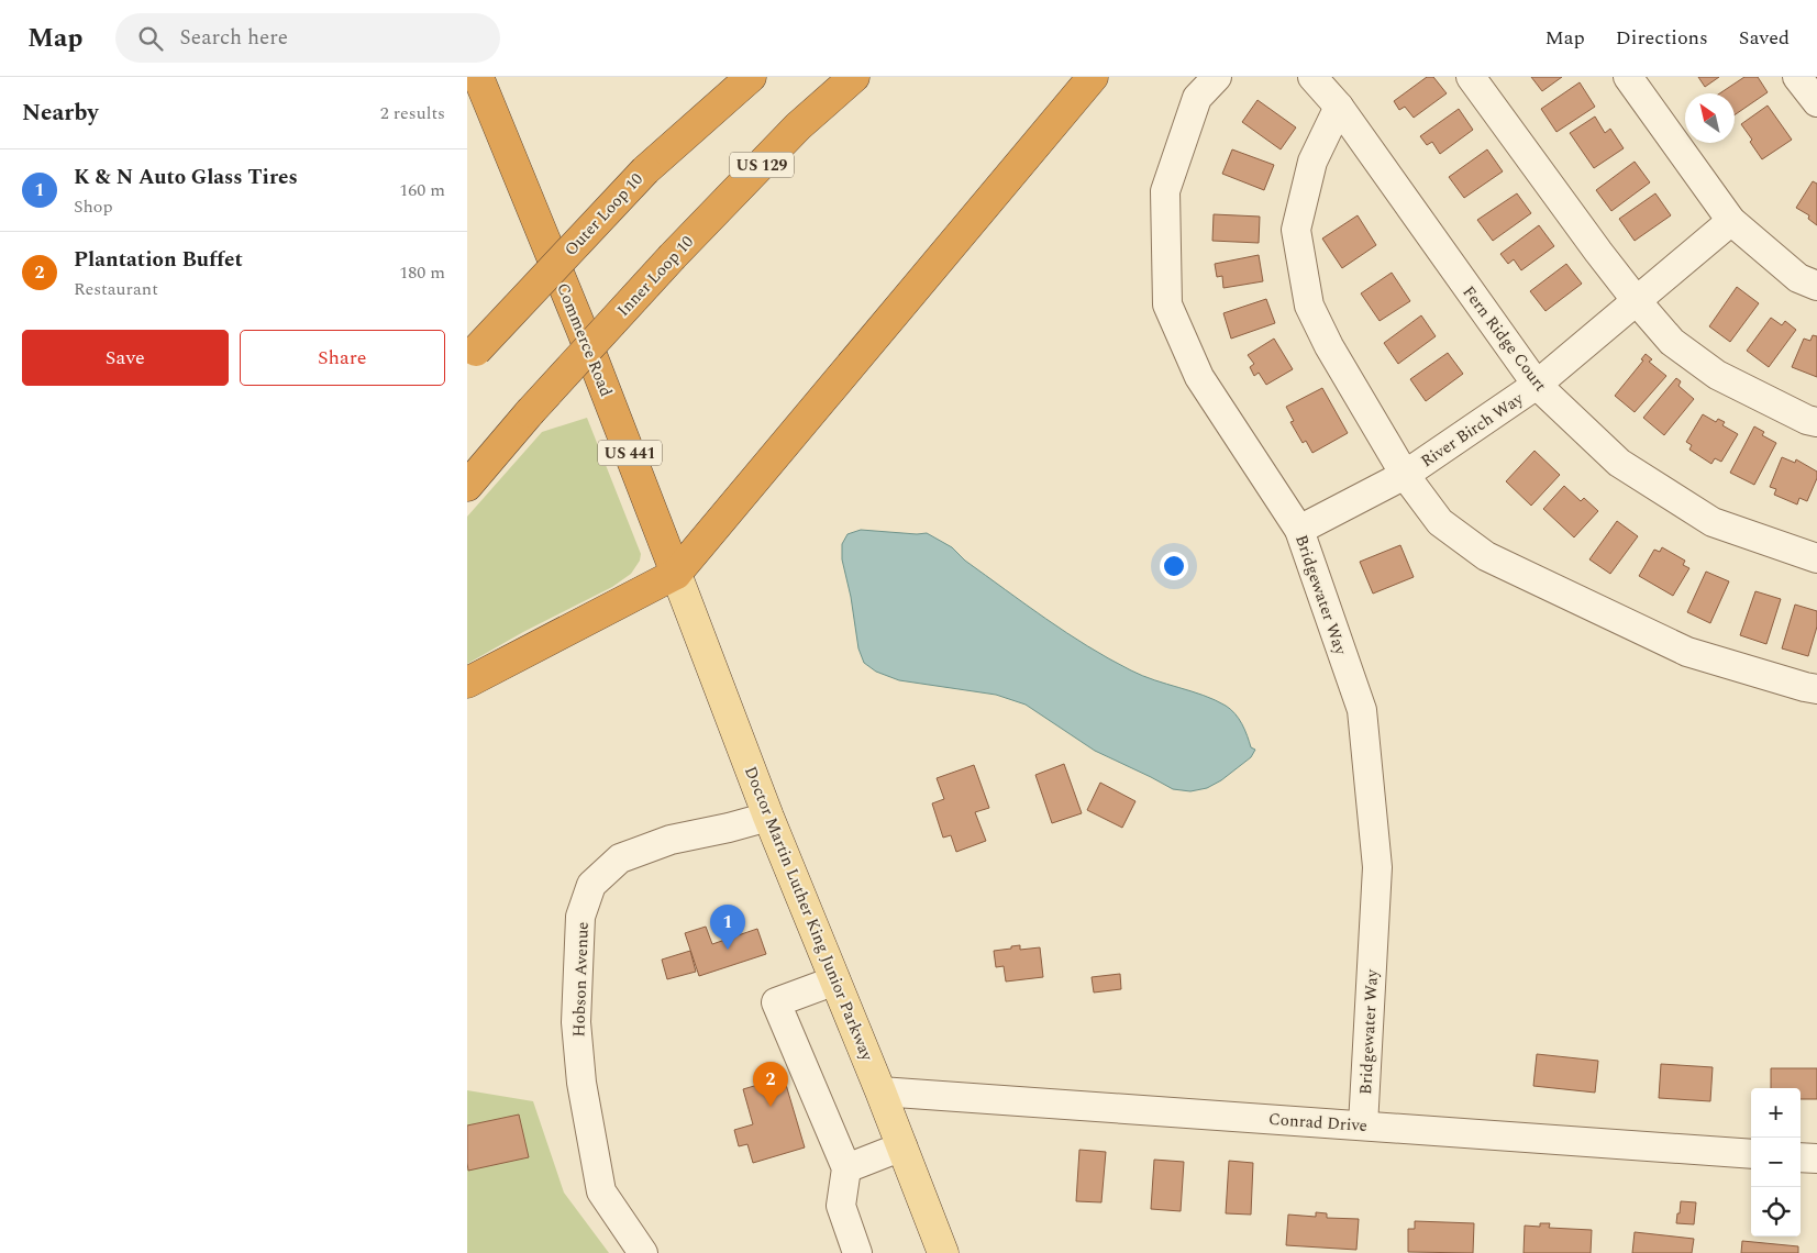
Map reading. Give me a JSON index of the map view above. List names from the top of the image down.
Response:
{
  "streets": {
    "highway": [
      "US 129",
      "Outer Loop 10",
      "Inner Loop 10",
      "Commerce Road",
      "US 441"
    ],
    "main road": ["Doctor Martin Luther King Junior Parkway"],
    "street": [
      "Fern Ridge Court",
      "River Birch Way",
      "Bridgewater Way",
      "Hobson Avenue",
      "Conrad Drive"
    ]
  },
  "crossings": [
    ["Fern Ridge Court", "River Birch Way"],
    ["Commerce Road", "Doctor Martin Luther King Junior Parkway"],
    ["River Birch Way", "Bridgewater Way"],
    ["Bridgewater Way", "Conrad Drive"],
    ["Doctor Martin Luther King Junior Parkway", "Hobson Avenue"],
    ["Doctor Martin Luther King Junior Parkway", "Conrad Drive"]
  ],
  "north": "top left",
  "page": {
    "header": "Map",
    "search": "Search here",
    "nav": ["Map", "Directions", "Saved"],
    "heading": ["Nearby", "2 results"],
    "list": [
      {
        "mark": "1",
        "name": "K & N Auto Glass Tires",
        "note": "Shop",
        "value": "160 m"
      },
      {
        "mark": "2",
        "name": "Plantation Buffet",
        "note": "Restaurant",
        "value": "180 m"
      }
    ],
    "buttons": ["Save", "Share"],
    "pins": ["1", "2"],
    "map_buttons": ["+", "−"]
  }
}
